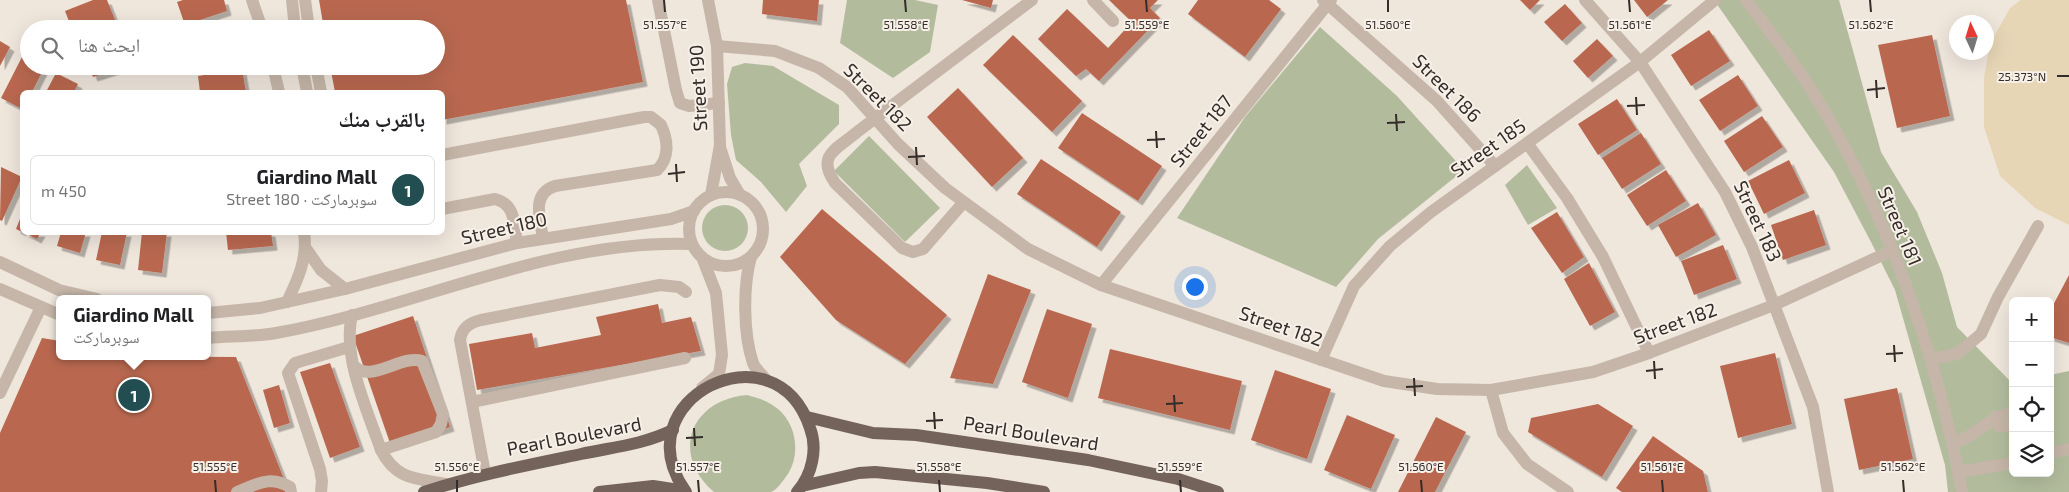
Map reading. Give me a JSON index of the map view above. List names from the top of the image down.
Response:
{
  "streets": {
    "main road": ["Pearl Boulevard"],
    "street": [
      "Street 190",
      "Street 186",
      "Street 182",
      "Street 187",
      "Street 185",
      "Street 183",
      "Street 181",
      "Street 180"
    ]
  },
  "crossings": [
    ["Street 190", "Street 182"],
    ["Street 190", "Street 180"],
    ["Street 186", "Street 187"],
    ["Street 186", "Street 185"],
    ["Street 182", "Street 187"],
    ["Street 182", "Street 185"],
    ["Street 182", "Street 183"],
    ["Street 182", "Street 181"],
    ["Street 185", "Street 183"]
  ],
  "north": "top",
  "page": {
    "search": "ابحث هنا",
    "heading": "بالقرب منك",
    "list": [
      {
        "mark": "1",
        "name": "Giardino Mall",
        "note": "سوبرماركت · Street 180",
        "value": "450 m"
      }
    ],
    "popup": ["Giardino Mall", "سوبرماركت"],
    "map_buttons": ["+", "−"],
    "pins": "1"
  },
  "coordinates": [
    "51.557°E",
    "51.558°E",
    "51.559°E",
    "51.560°E",
    "51.561°E",
    "51.562°E",
    "25.373°N",
    "51.555°E",
    "51.556°E"
  ]
}
